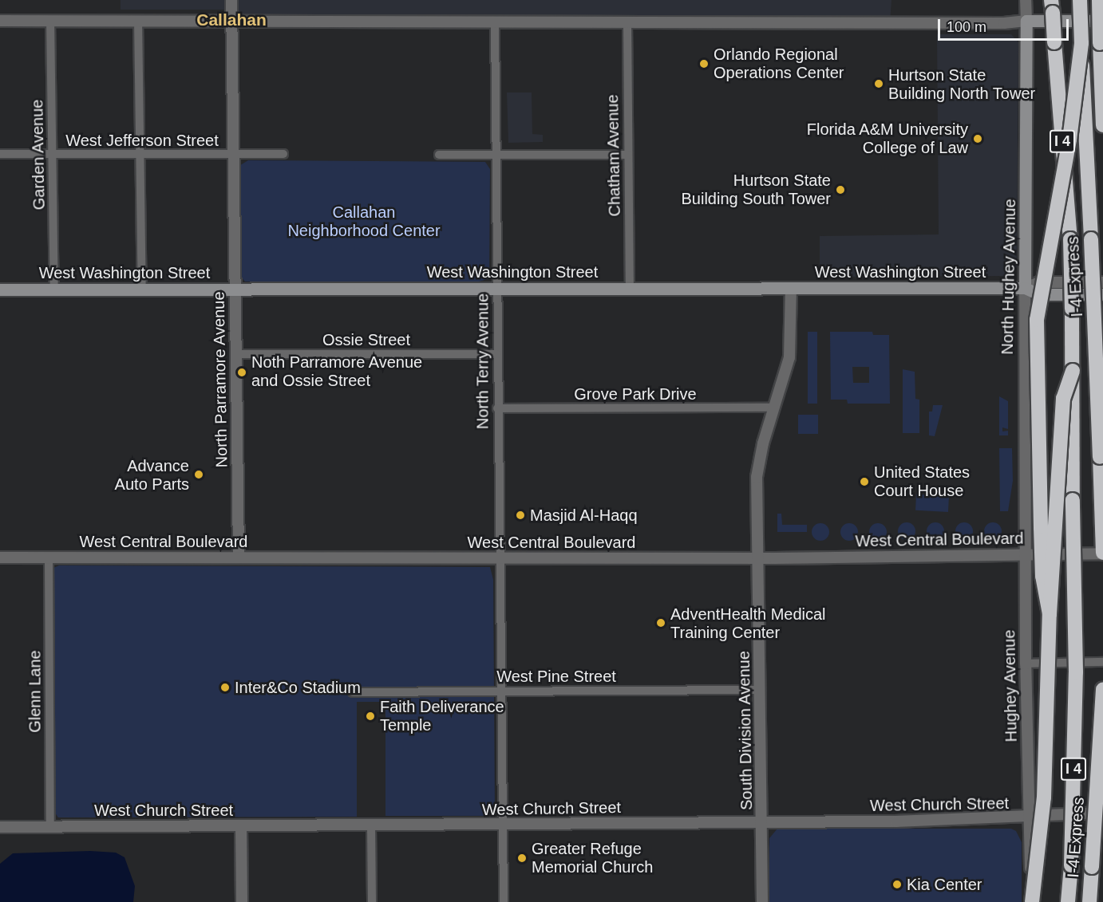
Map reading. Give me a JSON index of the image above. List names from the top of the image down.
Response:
{
  "streets": {
    "highway": ["I 4", "I-4 Express"],
    "main road": ["West Washington Street", "North Hughey Avenue"],
    "street": [
      "West Jefferson Street",
      "Garden Avenue",
      "Chatham Avenue",
      "Ossie Street",
      "North Terry Avenue",
      "North Parramore Avenue",
      "Grove Park Drive",
      "West Central Boulevard",
      "West Pine Street",
      "Hughey Avenue",
      "Glenn Lane",
      "South Division Avenue",
      "West Church Street"
    ]
  },
  "crossings": [
    ["West Jefferson Street", "Garden Avenue"],
    ["West Jefferson Street", "North Parramore Avenue"],
    ["Garden Avenue", "West Washington Street"],
    ["Chatham Avenue", "West Washington Street"],
    ["West Washington Street", "North Hughey Avenue"],
    ["West Washington Street", "North Terry Avenue"],
    ["West Washington Street", "North Parramore Avenue"],
    ["West Washington Street", "South Division Avenue"],
    ["North Hughey Avenue", "West Central Boulevard"],
    ["North Hughey Avenue", "Hughey Avenue"],
    ["I-4 Express", "West Central Boulevard"],
    ["Ossie Street", "North Terry Avenue"],
    ["Ossie Street", "North Parramore Avenue"],
    ["North Terry Avenue", "Grove Park Drive"],
    ["North Terry Avenue", "West Central Boulevard"],
    ["North Terry Avenue", "West Pine Street"],
    ["North Terry Avenue", "West Church Street"],
    ["North Parramore Avenue", "West Central Boulevard"],
    ["Grove Park Drive", "South Division Avenue"],
    ["West Central Boulevard", "Hughey Avenue"],
    ["West Central Boulevard", "Glenn Lane"],
    ["West Central Boulevard", "South Division Avenue"],
    ["West Pine Street", "South Division Avenue"],
    ["Hughey Avenue", "West Church Street"],
    ["Glenn Lane", "West Church Street"],
    ["South Division Avenue", "West Church Street"]
  ],
  "districts": ["Callahan"],
  "parks": ["Callahan Neighborhood Center"],
  "places": [
    "Orlando Regional Operations Center",
    "Hurtson State Building North Tower",
    "Florida A&M University College of Law",
    "Hurtson State Building South Tower",
    "Noth Parramore Avenue and Ossie Street",
    "Advance Auto Parts",
    "United States Court House",
    "Masjid Al-Haqq",
    "AdventHealth Medical Training Center",
    "Inter&Co Stadium",
    "Faith Deliverance Temple",
    "Greater Refuge Memorial Church",
    "Kia Center"
  ],
  "scale_bar": "100 m"
}
